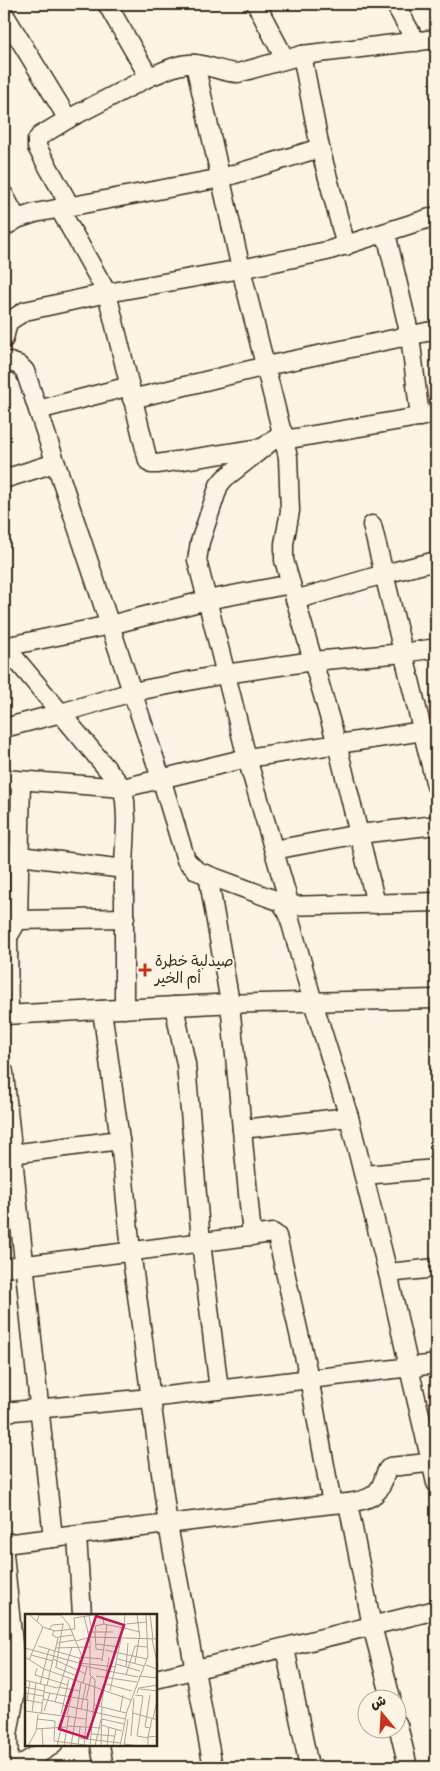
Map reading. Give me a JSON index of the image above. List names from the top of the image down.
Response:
{
  "places": {
    "health": ["صيدلية خطرة أم الخير"]
  },
  "north": "top"
}
